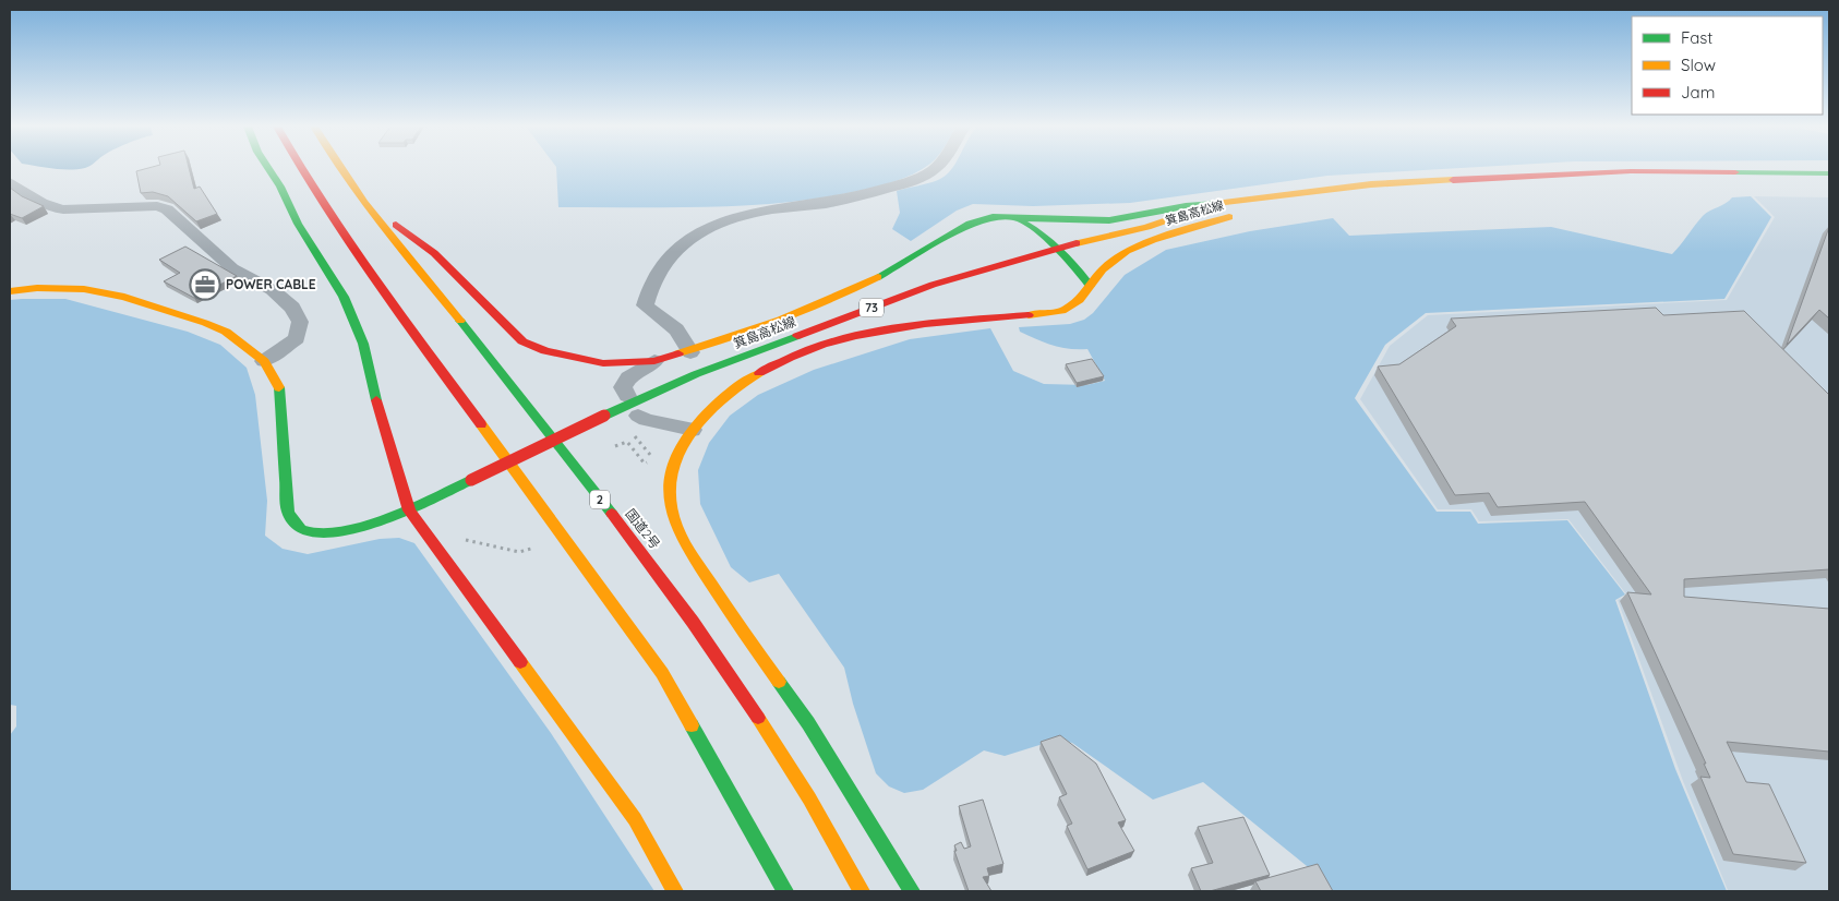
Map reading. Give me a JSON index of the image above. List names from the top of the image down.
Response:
{
  "streets": {
    "main road": [
      "箕島高松線",
      "73",
      "2",
      "国道2号"
    ]
  },
  "places": {
    "office": ["POWER CABLE"]
  },
  "legend": ["Fast", "Slow", "Jam"]
}
